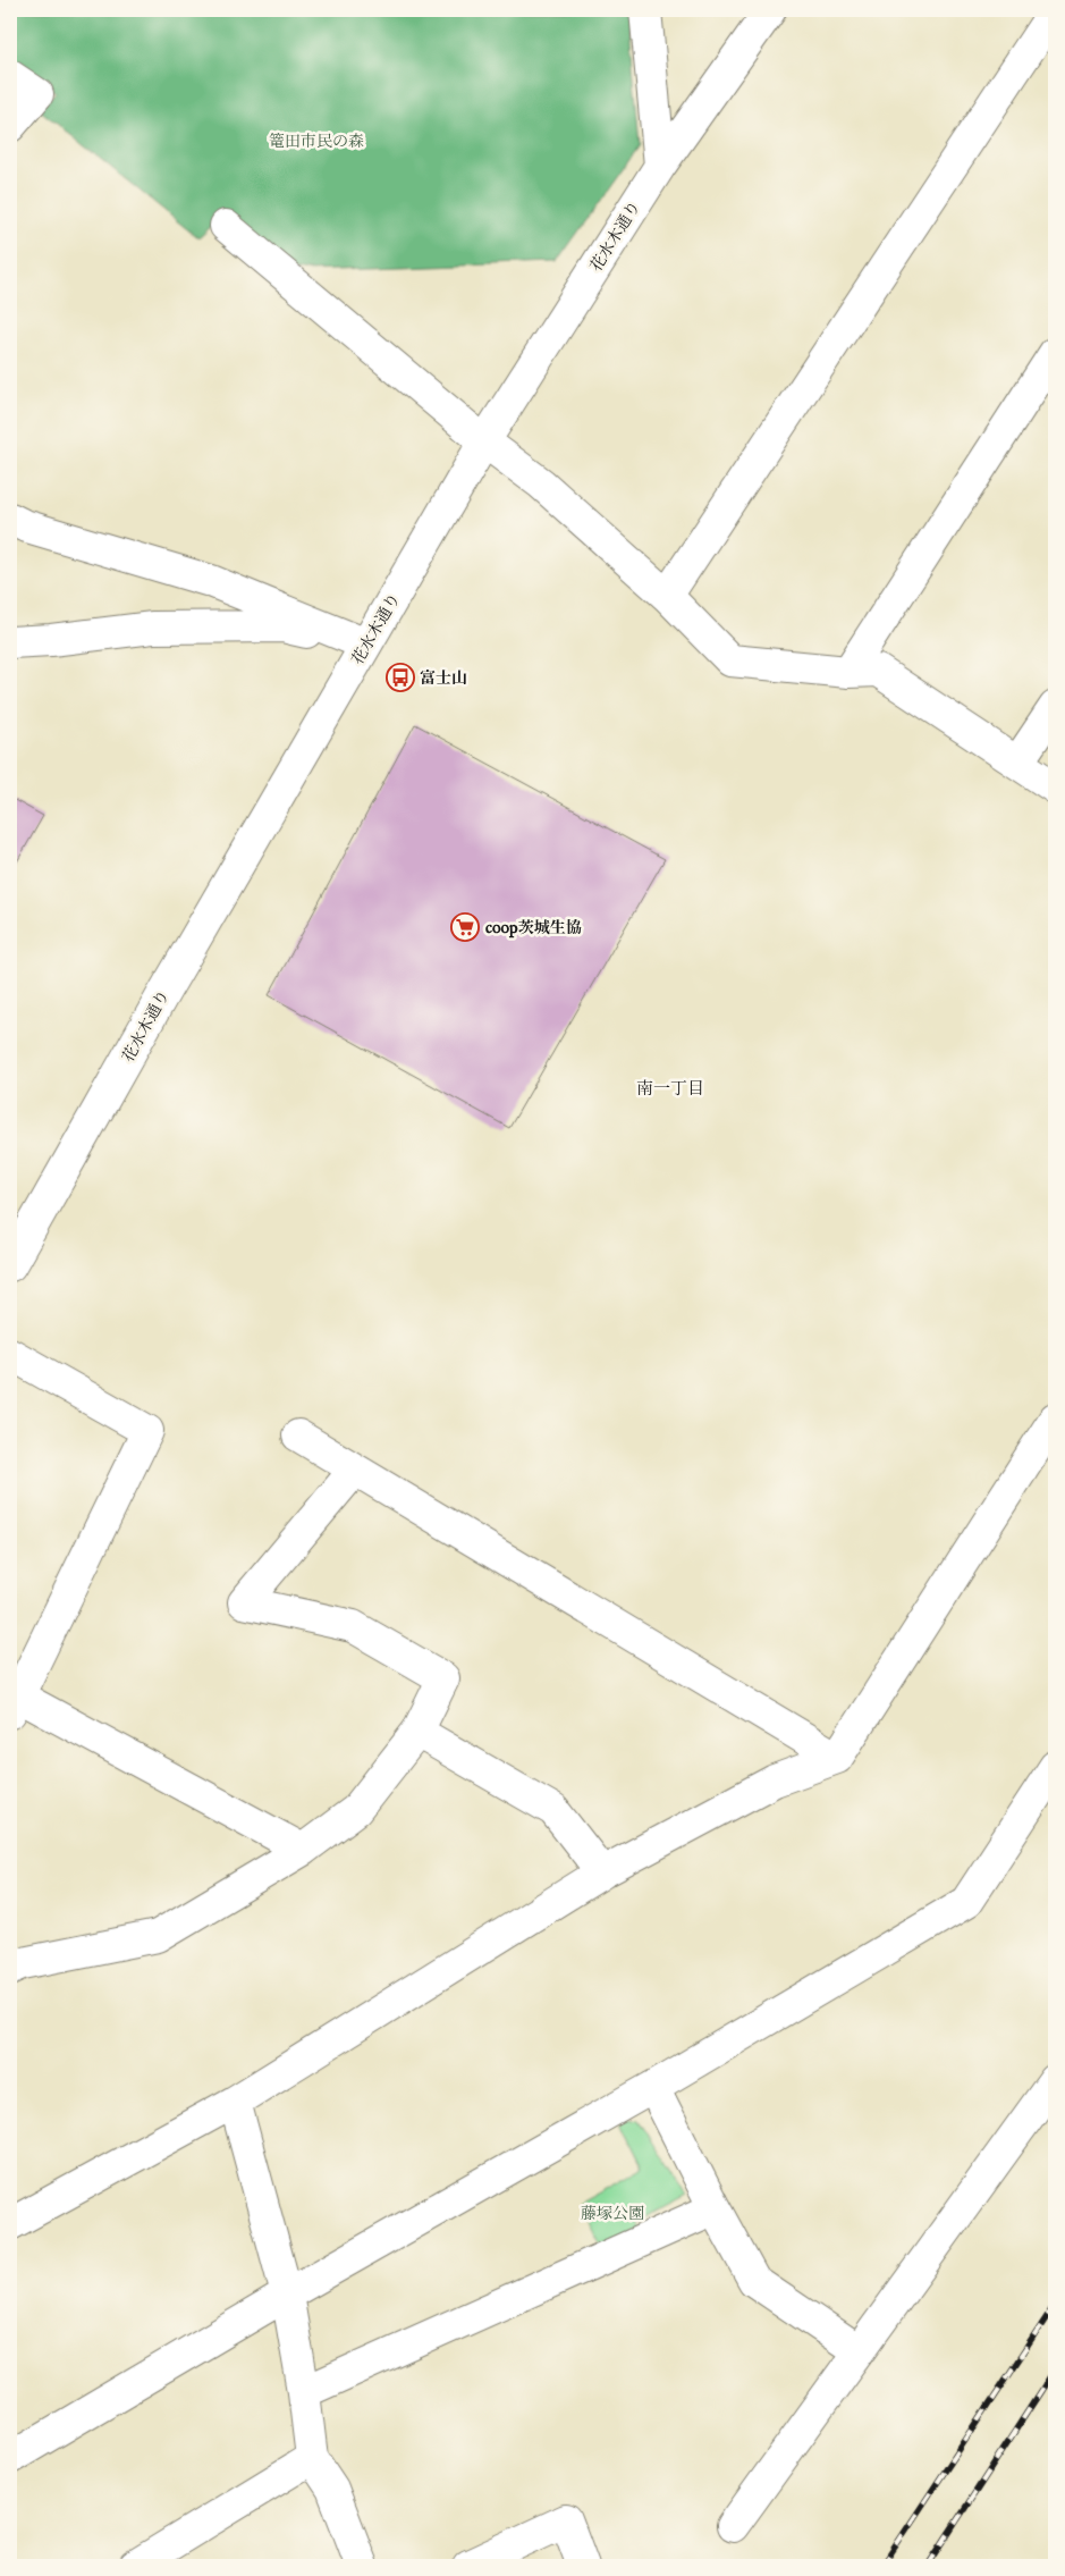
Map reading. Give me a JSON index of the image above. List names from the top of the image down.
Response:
{
  "streets": {
    "street": ["花水木通り"]
  },
  "districts": ["南一丁目"],
  "parks": ["篭田市民の森", "藤塚公園"],
  "places": {
    "bus stop": ["富士山"],
    "supermarket": ["coop茨城生協"]
  }
}
